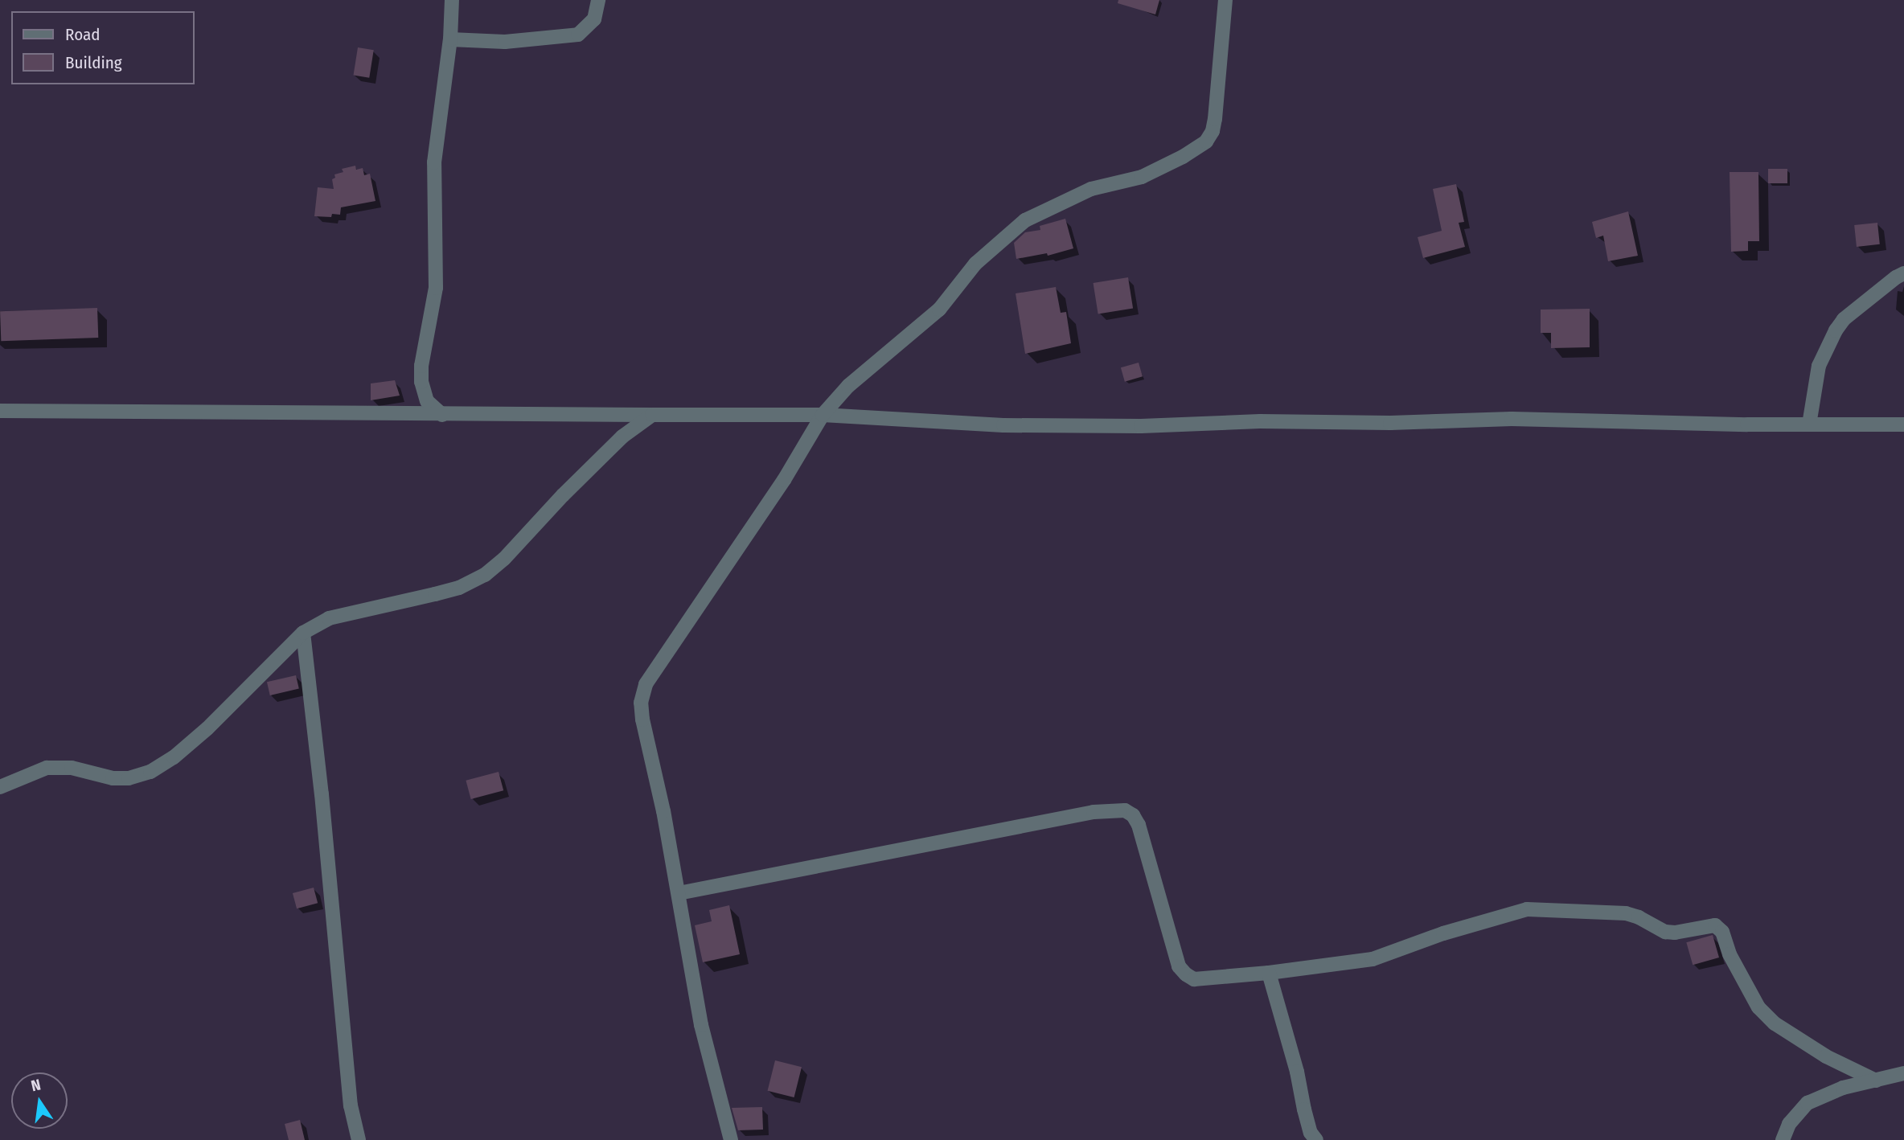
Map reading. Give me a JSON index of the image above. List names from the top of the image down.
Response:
{
  "legend": ["Road", "Building"],
  "north": "top"
}
